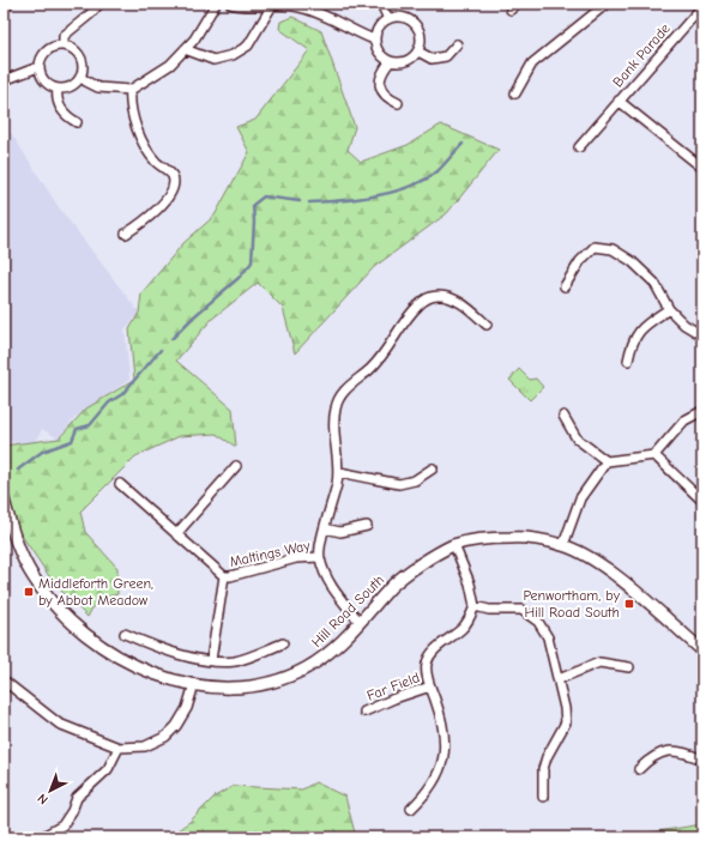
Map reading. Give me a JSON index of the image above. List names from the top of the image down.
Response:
{
  "streets": {
    "street": [
      "Bank Parade",
      "Maltings Way",
      "Hill Road South",
      "Far Field"
    ]
  },
  "places": {
    "transit": ["Middleforth Green, by Abbot Meadow", "Penwortham, by Hill Road South"]
  },
  "north": "bottom left"
}
